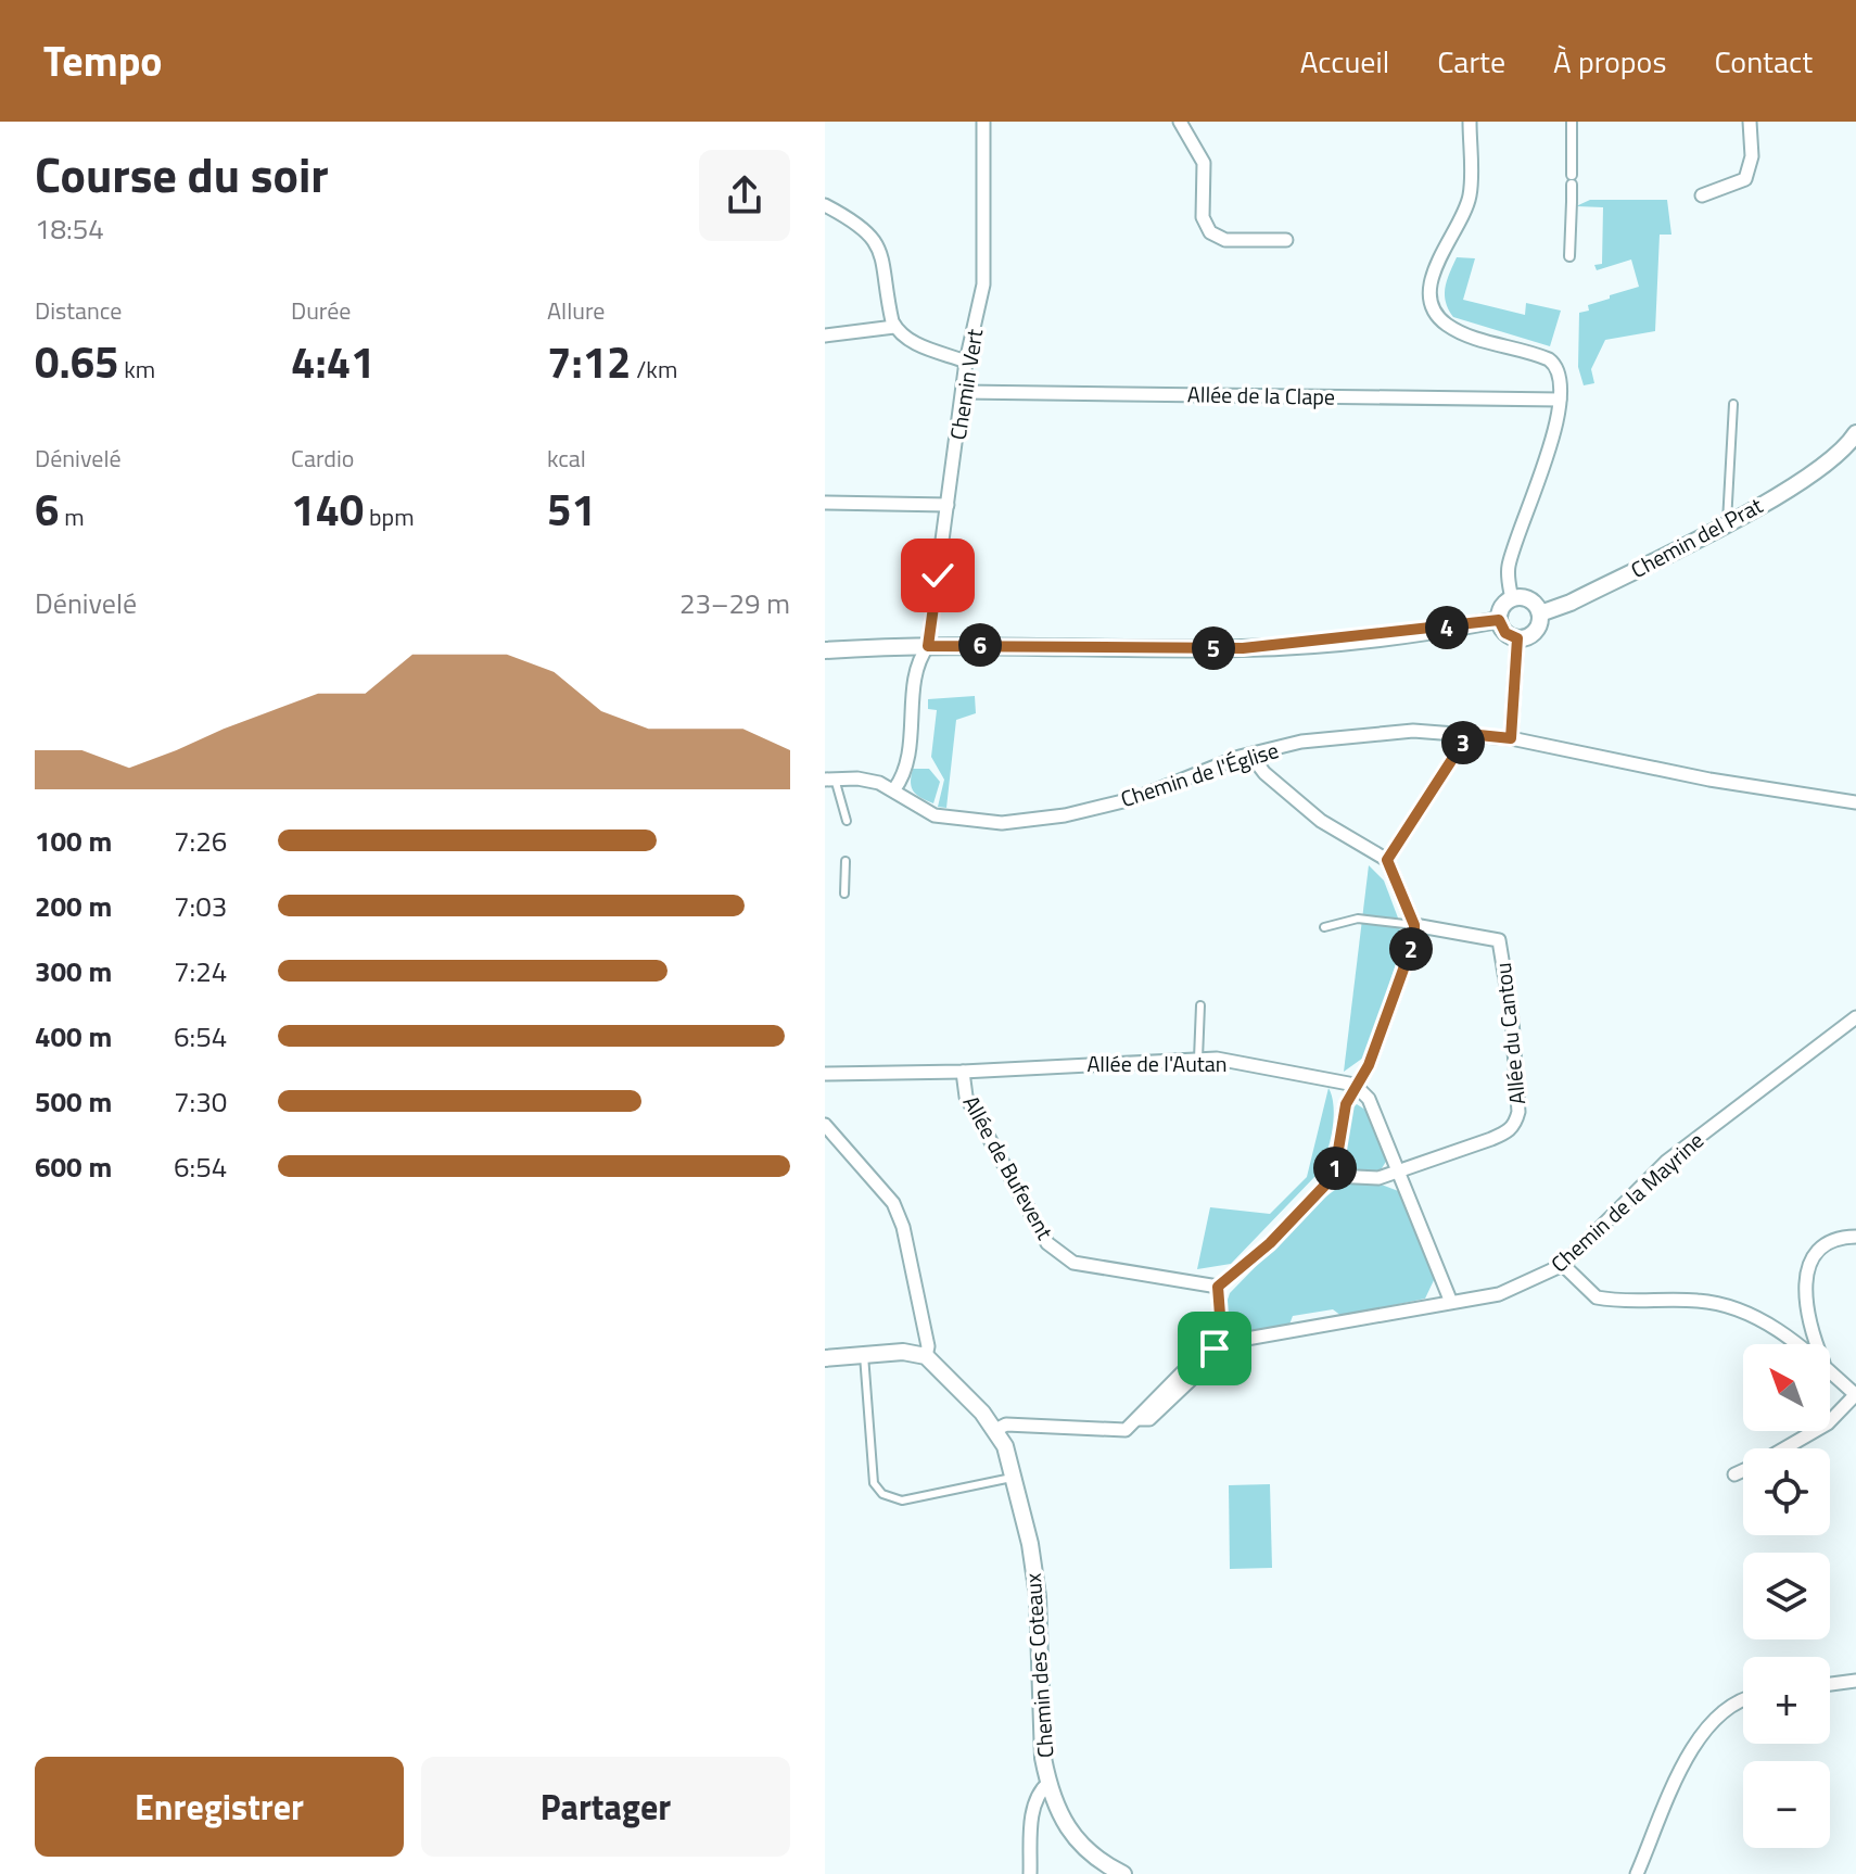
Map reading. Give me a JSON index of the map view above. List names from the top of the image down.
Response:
{
  "streets": {
    "street": [
      "Chemin Vert",
      "Allée de la Clape",
      "Chemin del Prat",
      "Chemin de l'Église",
      "Allée du Cantou",
      "Allée de l'Autan",
      "Allée de Bufevent",
      "Chemin de la Mayrine",
      "Chemin des Coteaux"
    ]
  },
  "crossings": [
    ["Chemin Vert", "Allée de la Clape"],
    ["Chemin Vert", "Chemin de l'Église"],
    ["Allée de l'Autan", "Allée de Bufevent"],
    ["Chemin de la Mayrine", "Chemin des Coteaux"]
  ],
  "north": "top left",
  "page": {
    "header": "Tempo",
    "nav": [
      "Accueil",
      "Carte",
      "À propos",
      "Contact"
    ],
    "heading": ["Course du soir", "18:54"],
    "stats": [
      ["Distance", "0.65 km"],
      ["Durée", "4:41"],
      ["Allure", "7:12 /km"],
      ["Dénivelé", "6 m"],
      ["Cardio", "140 bpm"],
      ["kcal", "51"]
    ],
    "chart": ["Dénivelé", "23–29 m"],
    "pins": [
      "4",
      "6",
      "5",
      "3",
      "2",
      "1"
    ],
    "list": [
      {
        "name": "100 m",
        "note": "7:26"
      },
      {
        "name": "200 m",
        "note": "7:03"
      },
      {
        "name": "300 m",
        "note": "7:24"
      },
      {
        "name": "400 m",
        "note": "6:54"
      },
      {
        "name": "500 m",
        "note": "7:30"
      },
      {
        "name": "600 m",
        "note": "6:54"
      }
    ],
    "map_buttons": ["+", "−"],
    "buttons": ["Enregistrer", "Partager"]
  }
}
